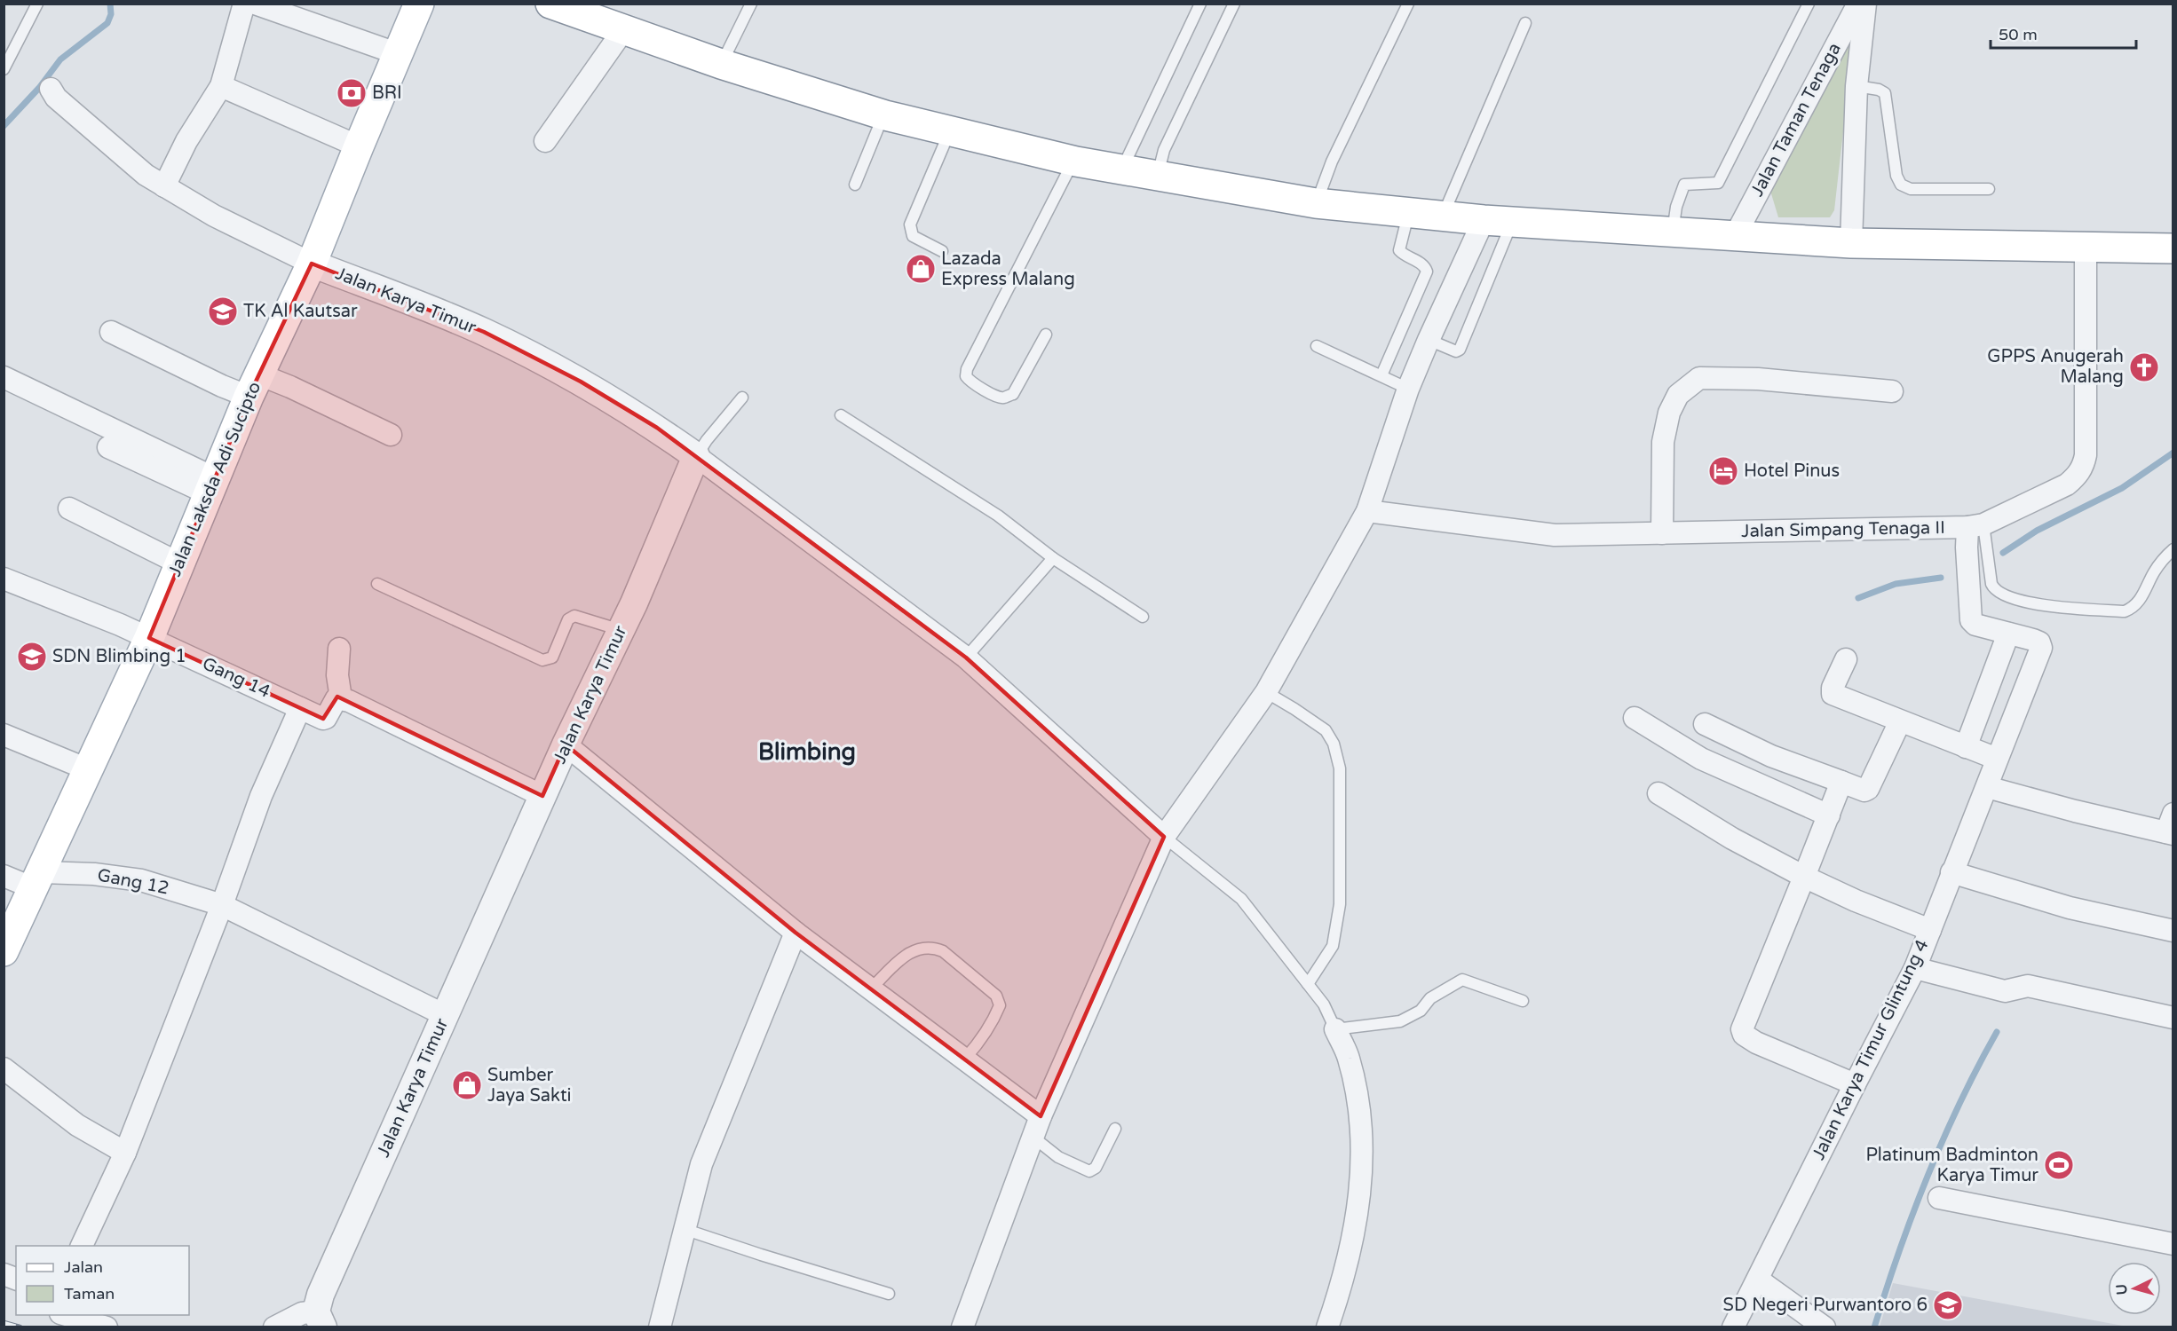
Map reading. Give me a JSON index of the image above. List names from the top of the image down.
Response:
{
  "streets": {
    "main road": ["Jalan Laksda Adi Sucipto"],
    "street": [
      "Jalan Taman Tenaga",
      "Jalan Karya Timur",
      "Jalan Simpang Tenaga II",
      "Gang 14",
      "Gang 12",
      "Jalan Karya Timur Glintung 4"
    ]
  },
  "crossings": [
    ["Jalan Karya Timur", "Jalan Laksda Adi Sucipto"],
    ["Jalan Karya Timur", "Gang 12"],
    ["Jalan Laksda Adi Sucipto", "Gang 14"],
    ["Jalan Laksda Adi Sucipto", "Gang 12"]
  ],
  "districts": ["Blimbing"],
  "places": {
    "bank": ["BRI"],
    "shop": ["Lazada Express Malang", "Sumber Jaya Sakti"],
    "school or university": ["TK Al Kautsar", "SDN Blimbing 1", "SD Negeri Purwantoro 6"],
    "church": ["GPPS Anugerah Malang"],
    "hotel": ["Hotel Pinus"],
    "sports": ["Platinum Badminton Karya Timur"]
  },
  "legend": ["Jalan", "Taman"],
  "scale_bar": "50 m",
  "north": "left"
}
